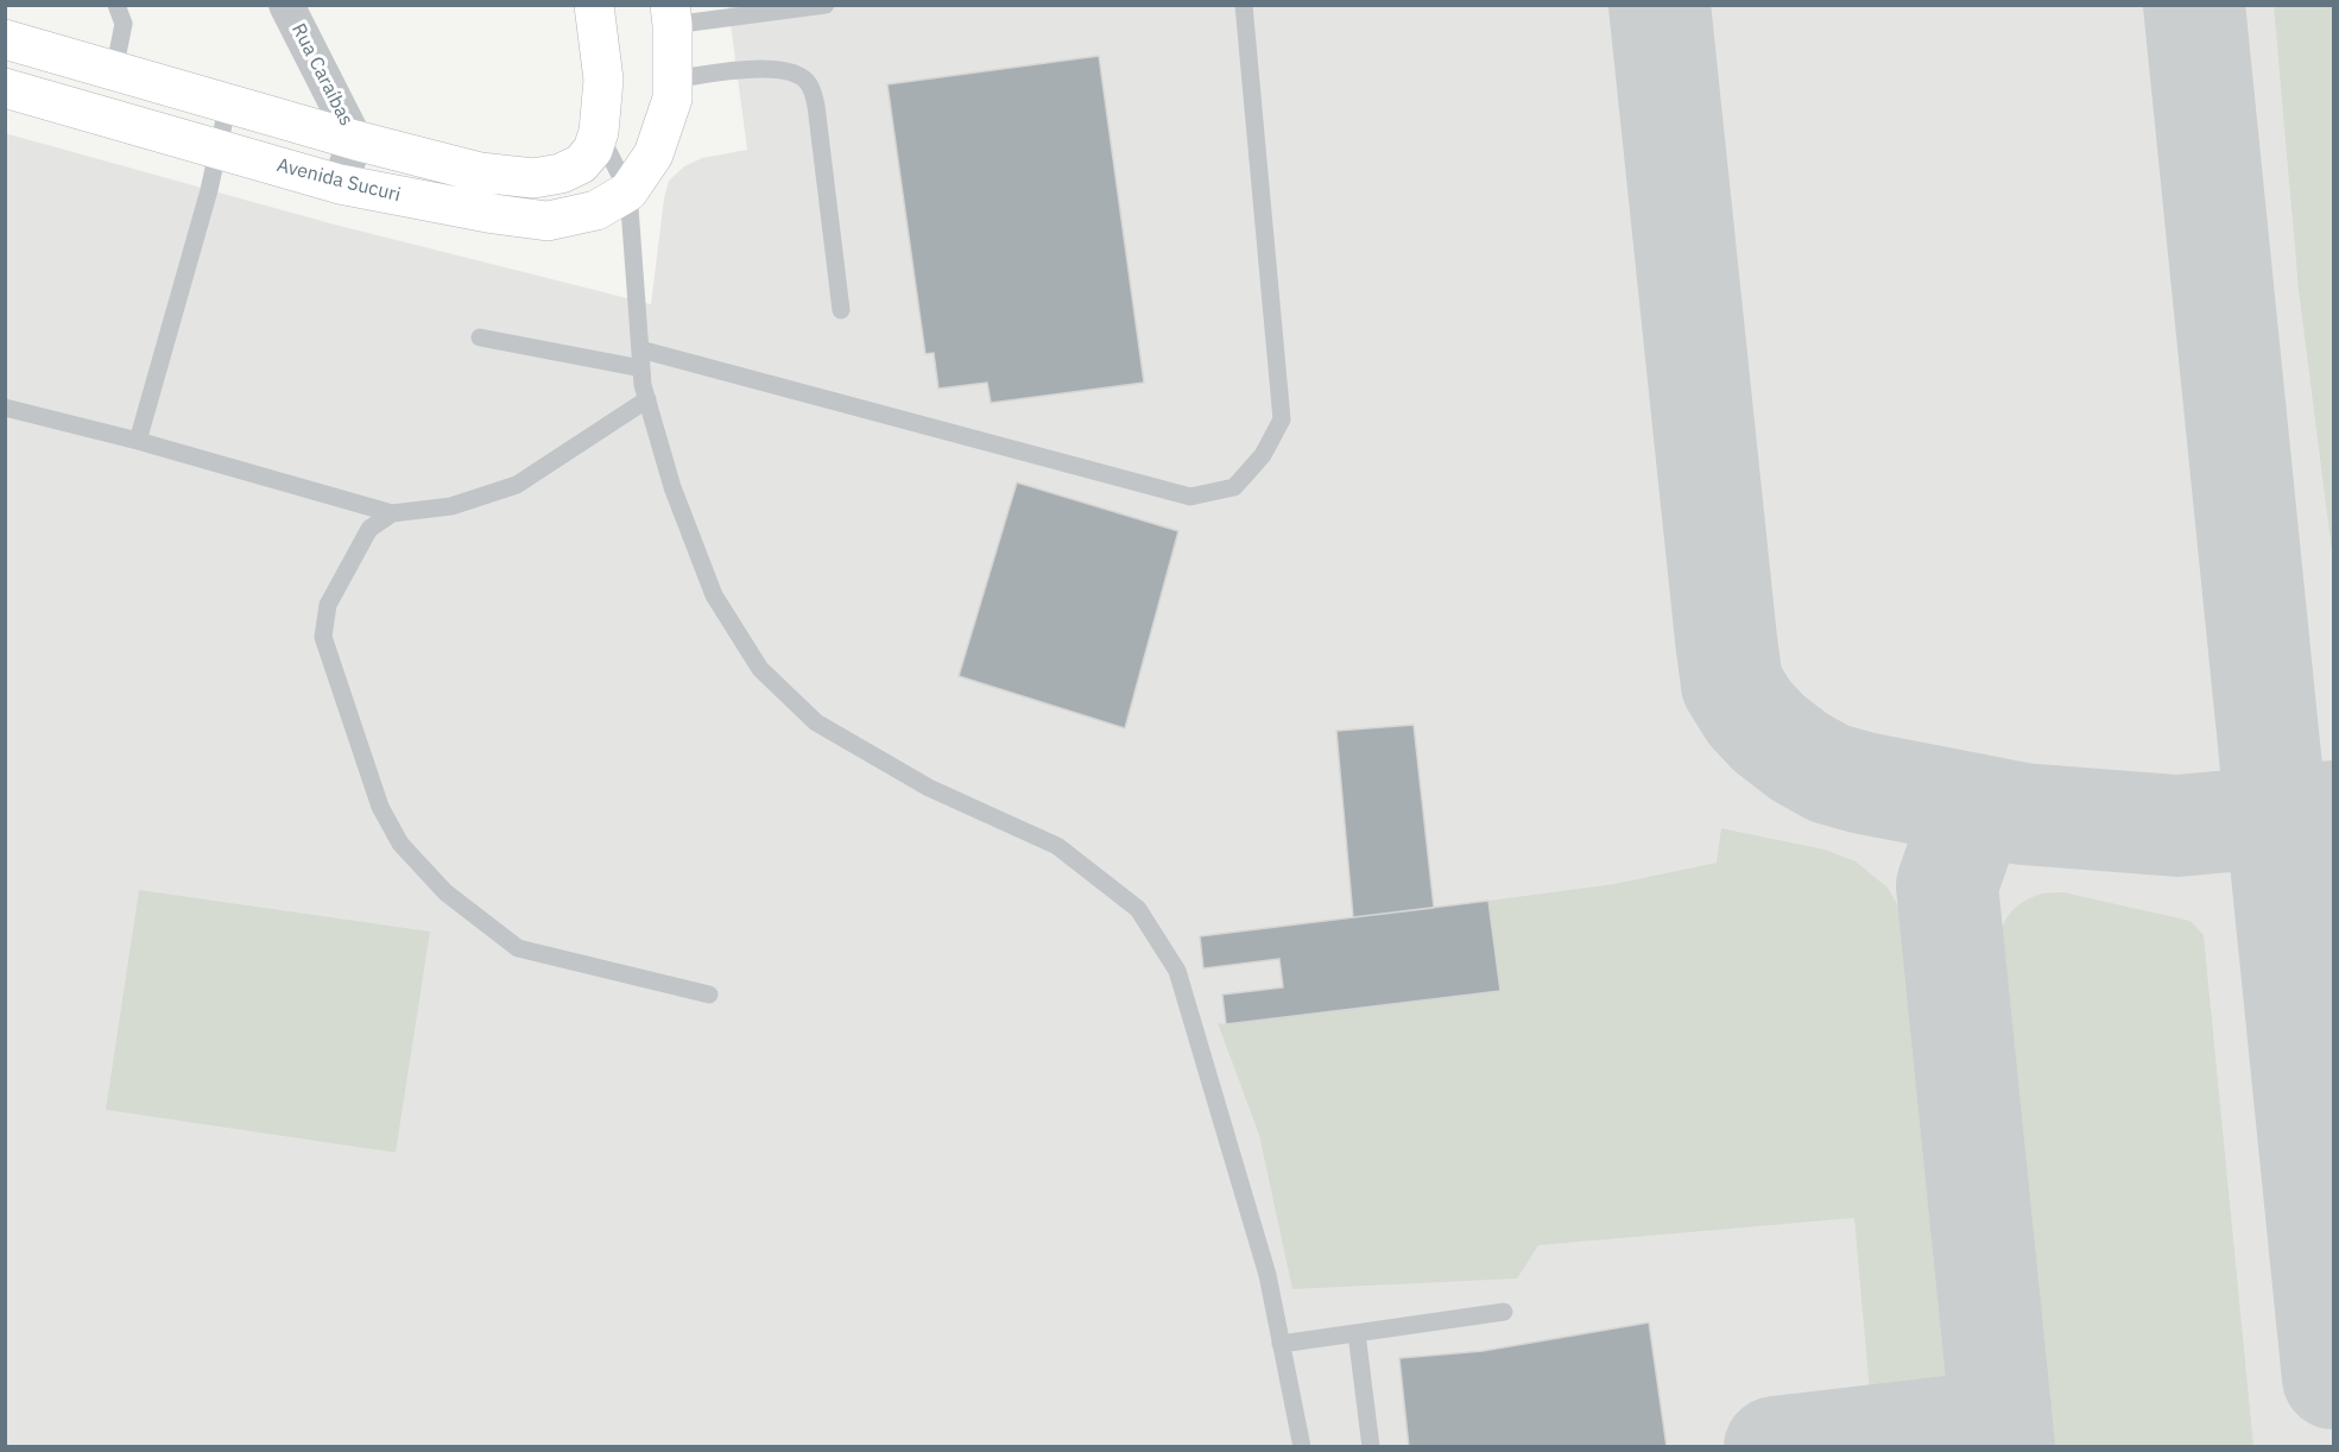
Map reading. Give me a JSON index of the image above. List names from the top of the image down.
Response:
{
  "streets": {
    "main road": ["Avenida Sucuri"],
    "street": ["Rua Caraíbas"]
  },
  "crossings": [
    ["Rua Caraíbas", "Avenida Sucuri"]
  ]
}
